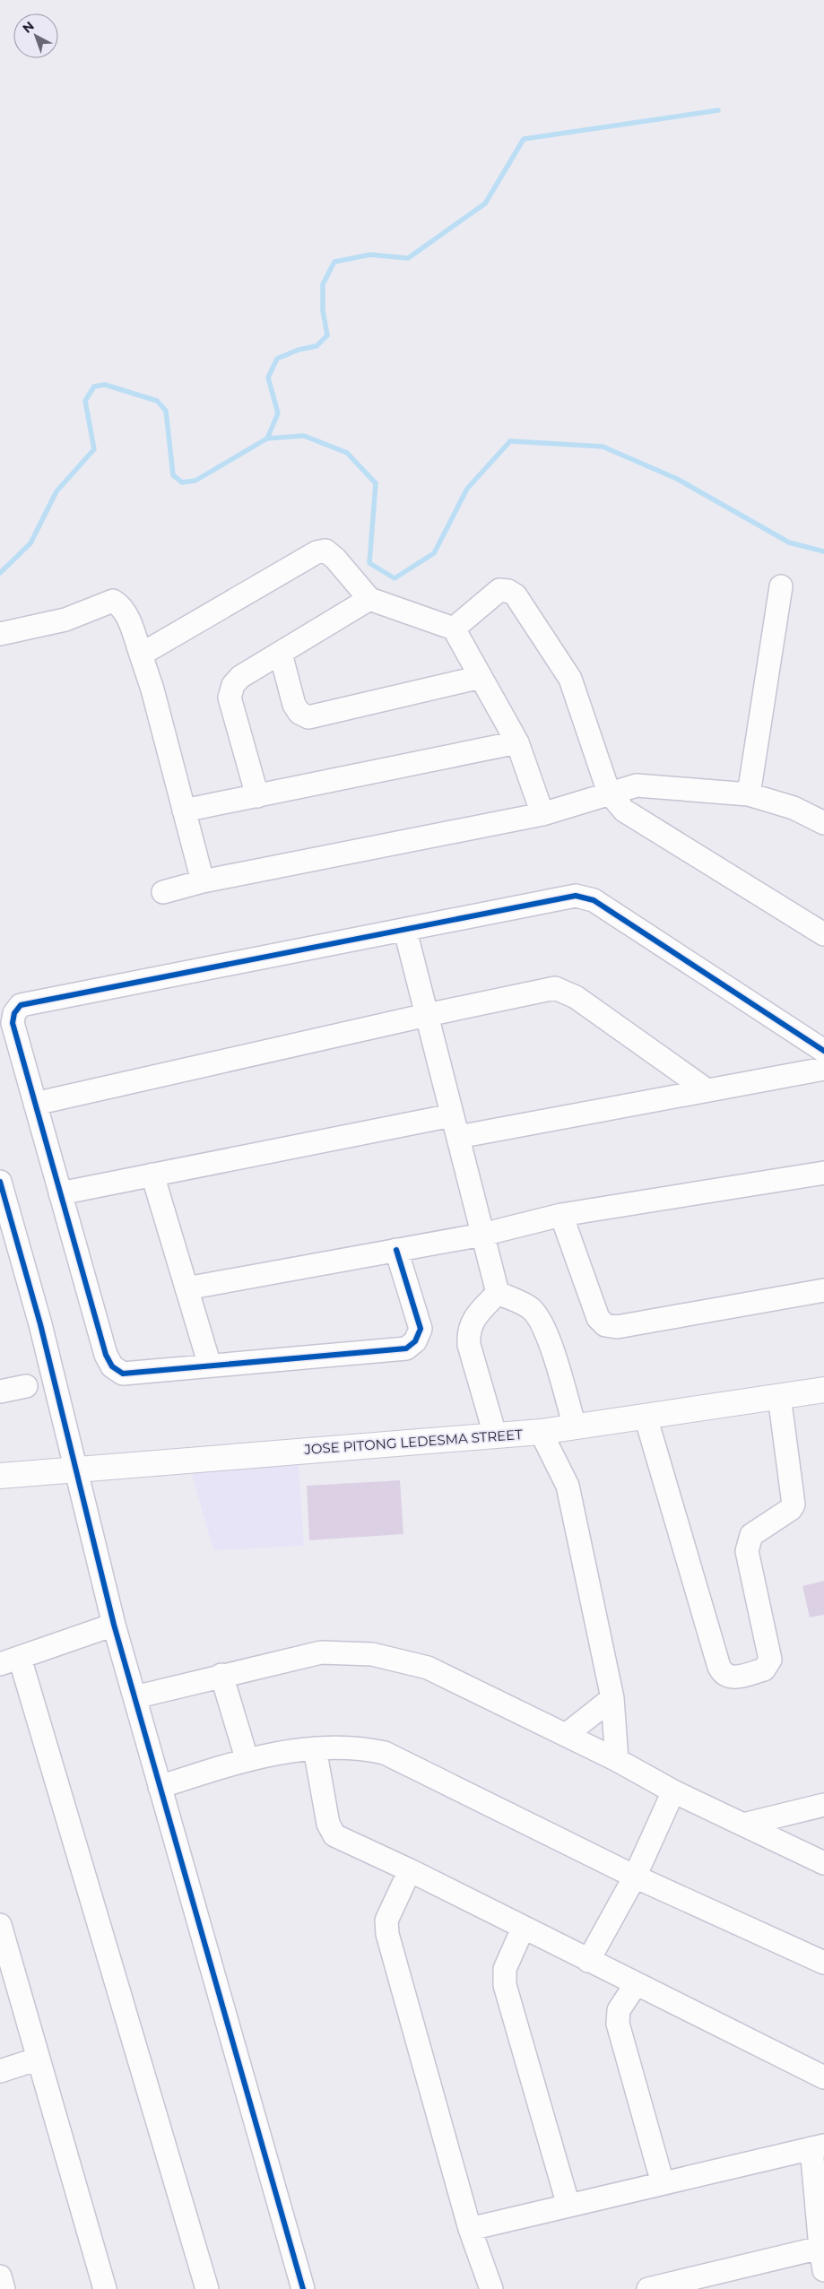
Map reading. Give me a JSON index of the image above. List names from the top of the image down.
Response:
{
  "streets": {
    "main road": ["JOSE PITONG LEDESMA STREET"]
  },
  "north": "top left"
}
